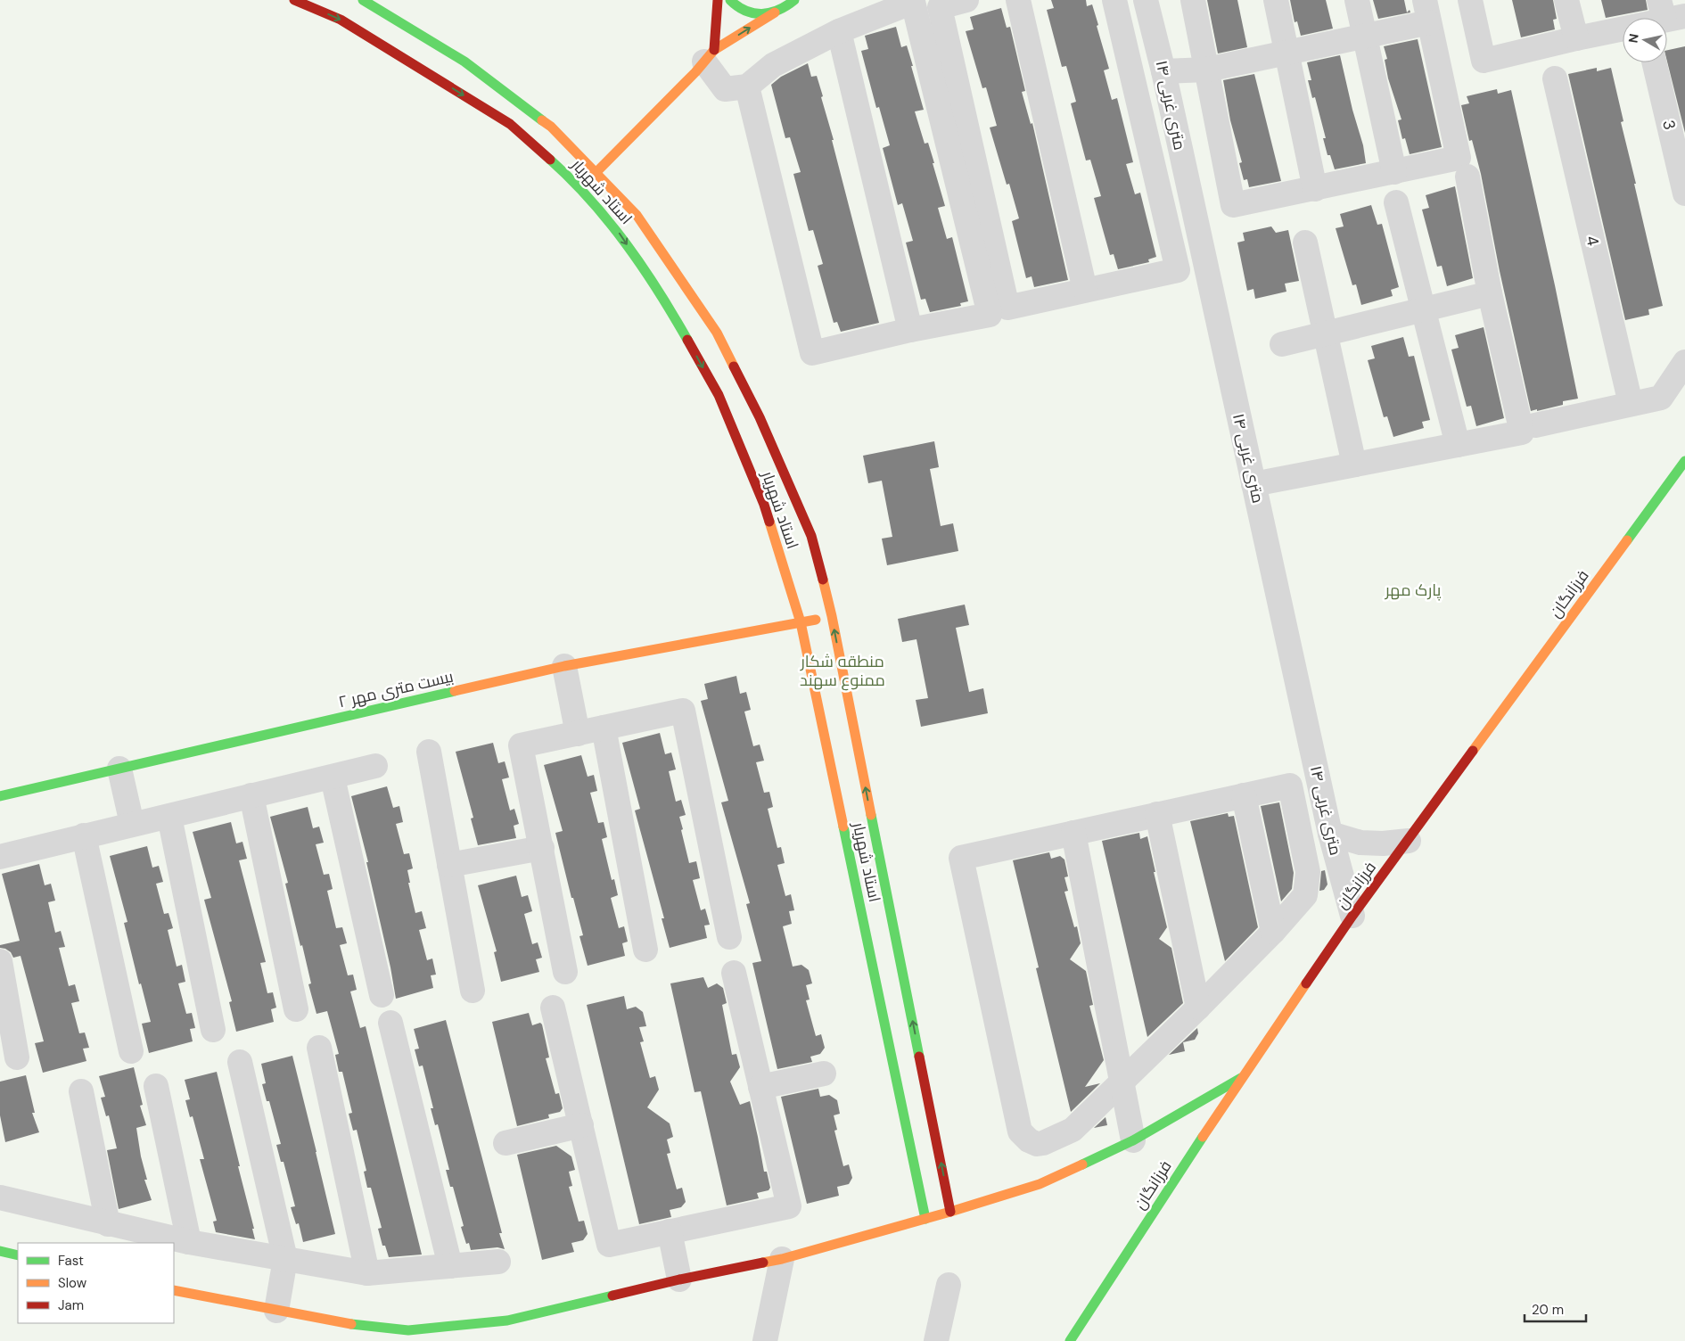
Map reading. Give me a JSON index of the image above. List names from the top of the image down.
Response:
{
  "streets": {
    "main road": ["استاد شهریار", "فرزانگان", "بیست متری مهر ۲"],
    "street": ["۱۴ متری غربی", "3", "4"]
  },
  "crossings": [
    ["۱۴ متری غربی", "فرزانگان"],
    ["استاد شهریار", "بیست متری مهر ۲"]
  ],
  "parks": ["پارک مهر", "منطقه شکار ممنوع سهند"],
  "legend": ["Fast", "Slow", "Jam"],
  "scale_bar": "20 m",
  "north": "left"
}
